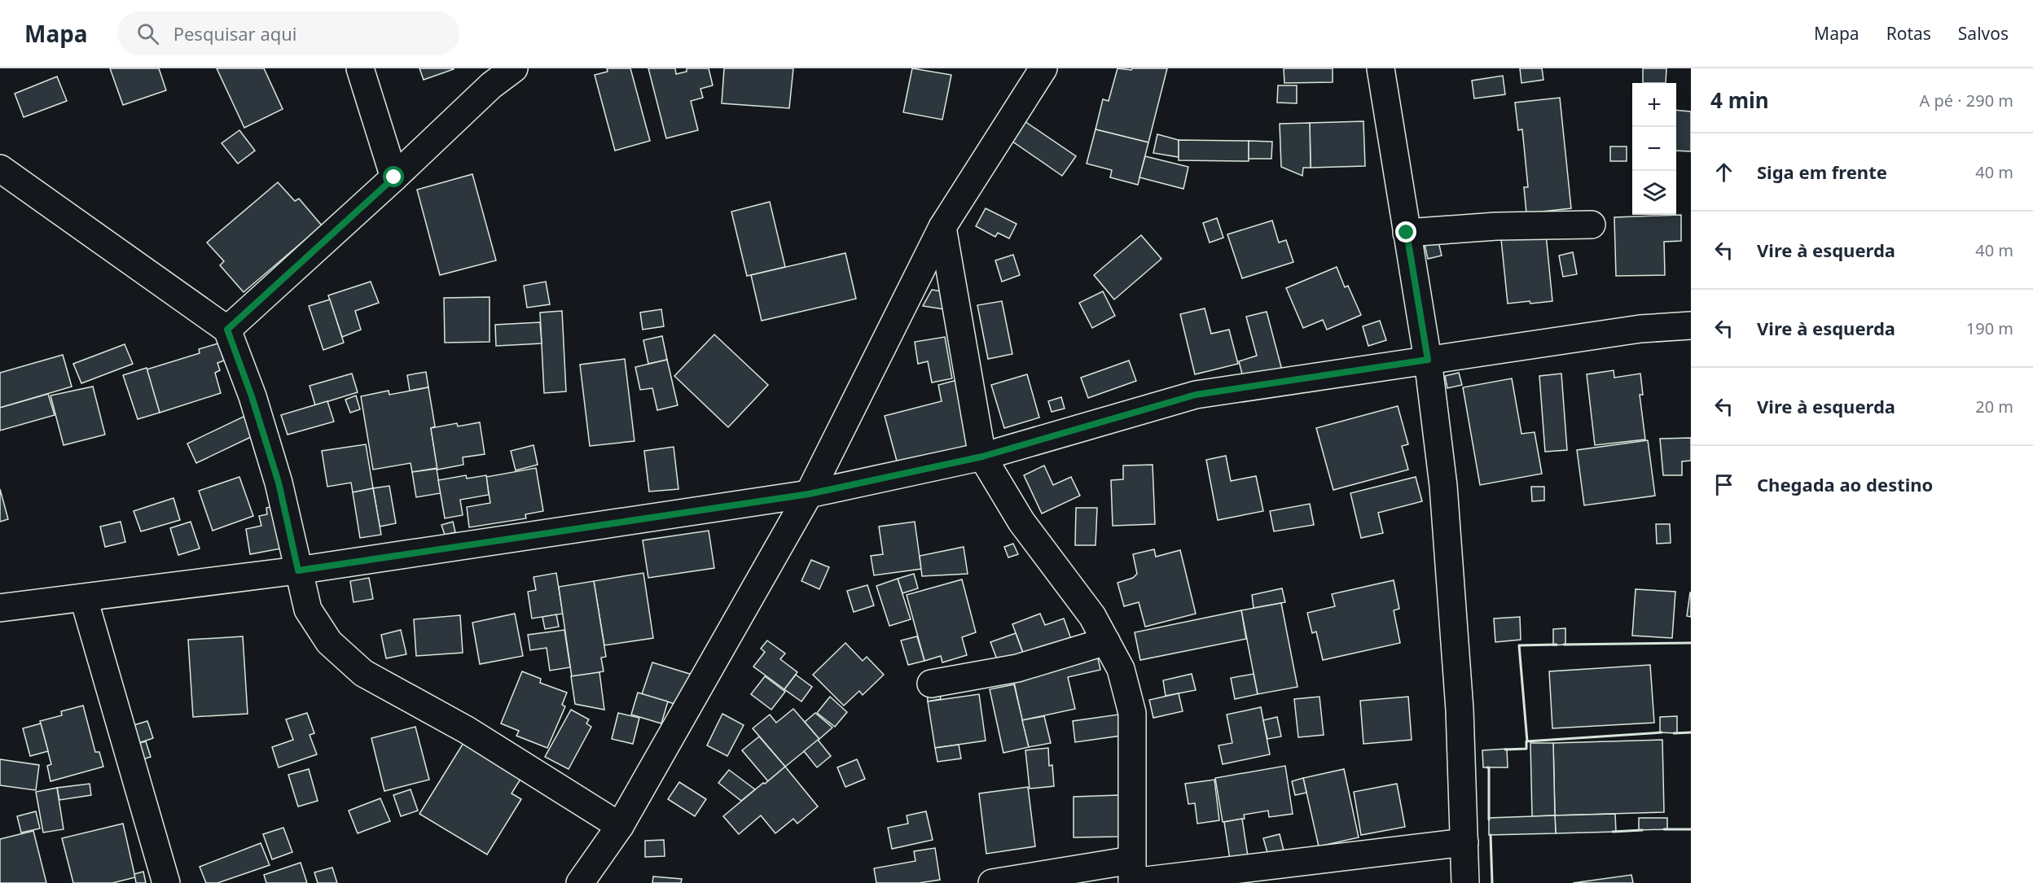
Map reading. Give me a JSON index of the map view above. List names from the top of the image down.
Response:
{
  "page": {
    "header": "Mapa",
    "search": "Pesquisar aqui",
    "nav": ["Mapa", "Rotas", "Salvos"],
    "heading": ["4 min", "A pé · 290 m"],
    "map_buttons": ["+", "−"],
    "list": [
      ["Siga em frente", "40 m"],
      ["Vire à esquerda", "40 m"],
      ["Vire à esquerda", "190 m"],
      ["Vire à esquerda", "20 m"],
      "Chegada ao destino"
    ]
  }
}
